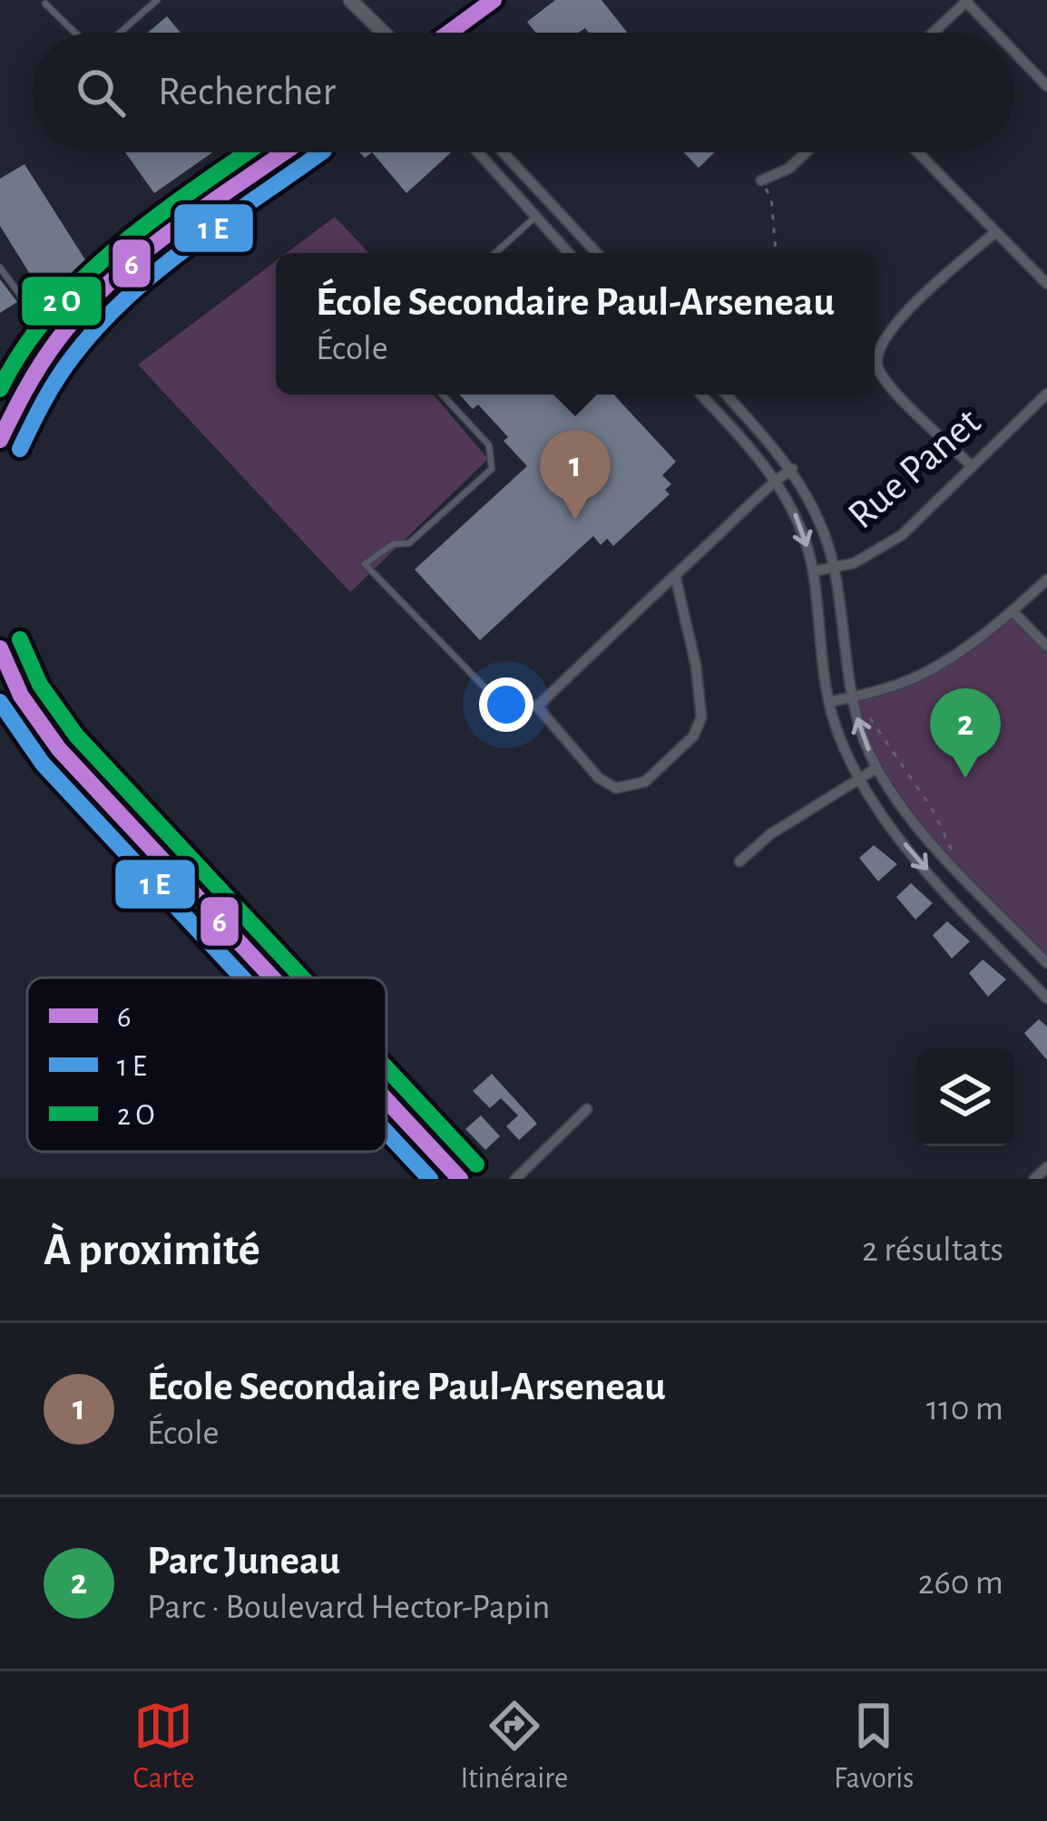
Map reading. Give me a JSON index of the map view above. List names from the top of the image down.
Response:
{
  "streets": {
    "street": ["Rue Panet"]
  },
  "lines": ["transit line 6"],
  "legend": ["6", "1 E", "2 O"],
  "page": {
    "search": "Rechercher",
    "popup": ["École Secondaire Paul-Arseneau", "École"],
    "pins": ["1", "2"],
    "heading": ["À proximité", "2 résultats"],
    "list": [
      {
        "mark": "1",
        "name": "École Secondaire Paul-Arseneau",
        "note": "École",
        "value": "110 m"
      },
      {
        "mark": "2",
        "name": "Parc Juneau",
        "note": "Parc · Boulevard Hector-Papin",
        "value": "260 m"
      }
    ],
    "nav": ["Carte", "Itinéraire", "Favoris"]
  }
}
